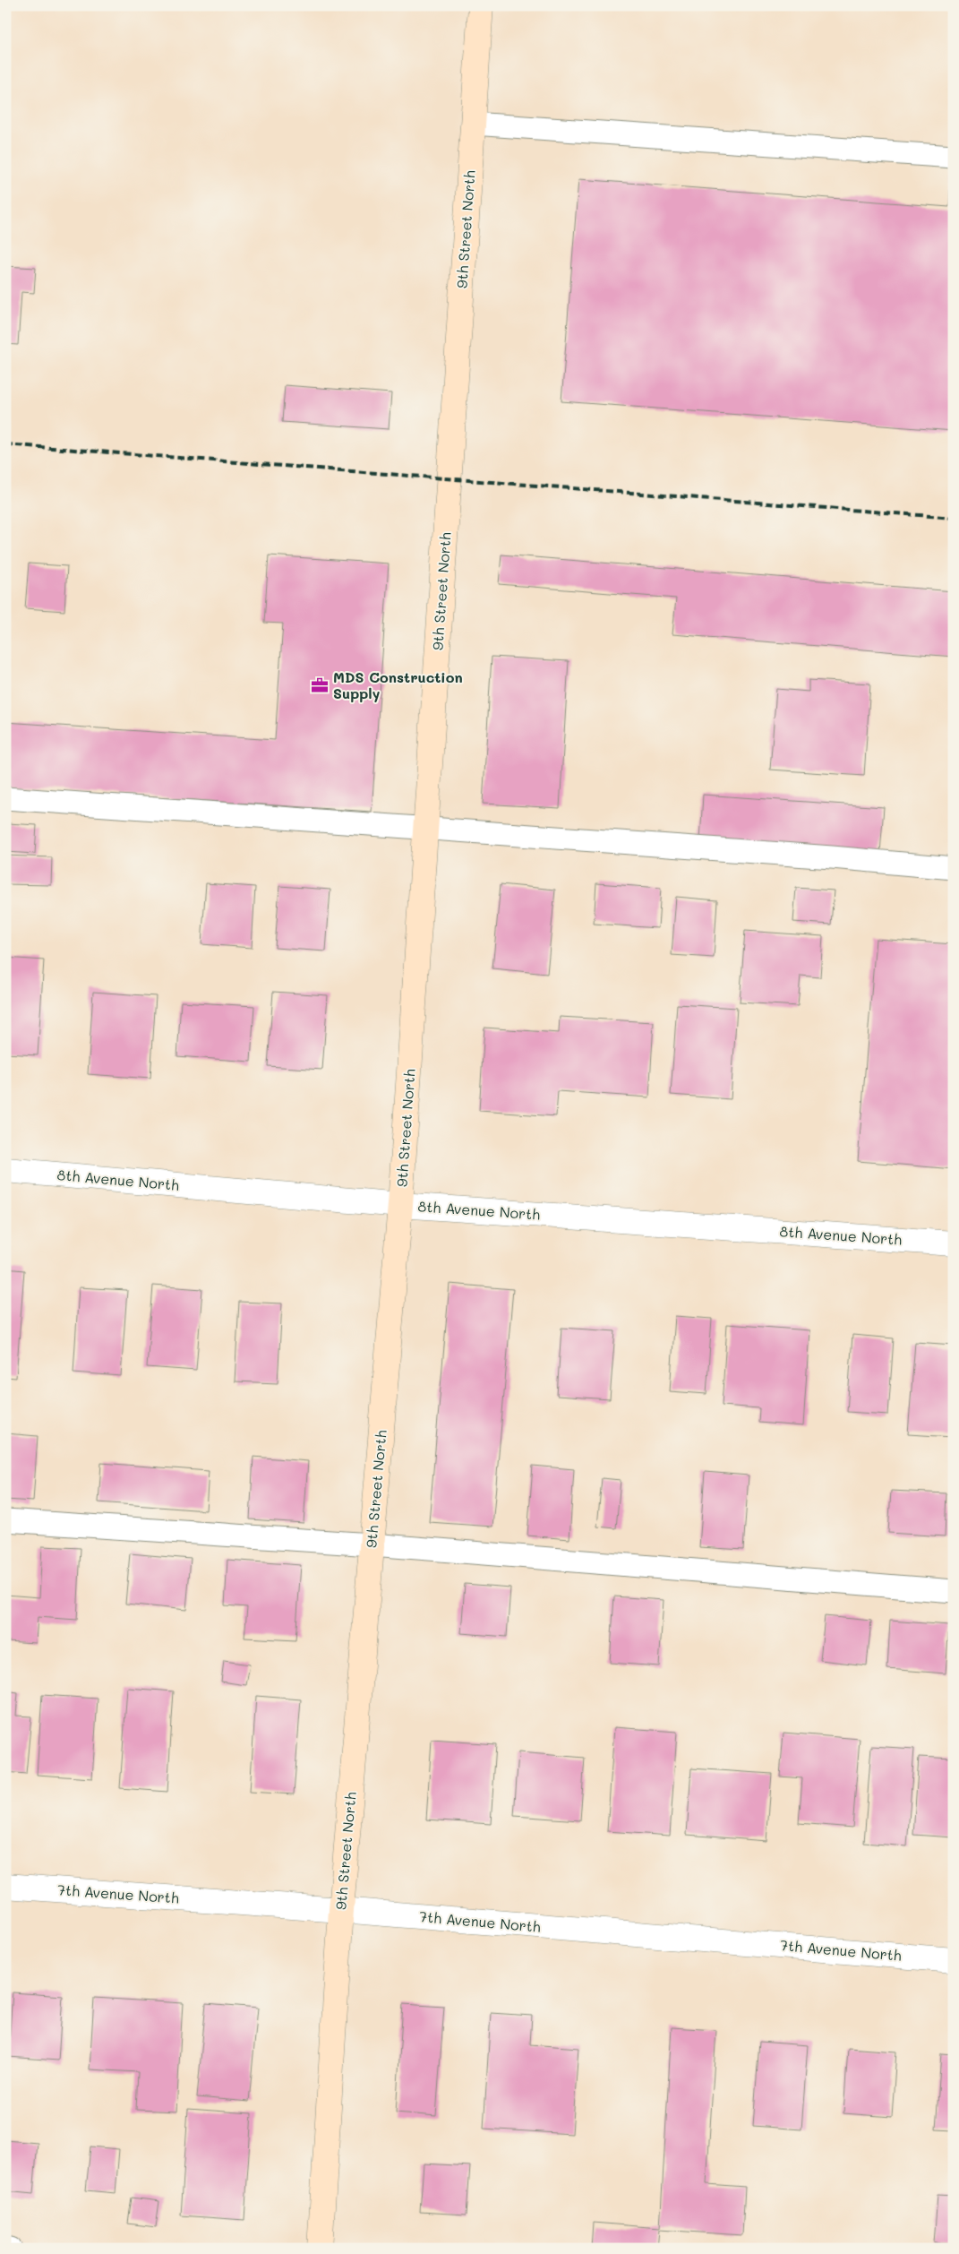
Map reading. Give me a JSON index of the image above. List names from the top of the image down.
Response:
{
  "streets": {
    "main road": ["9th Street North"],
    "street": ["8th Avenue North", "7th Avenue North"]
  },
  "crossings": [
    ["9th Street North", "8th Avenue North"],
    ["9th Street North", "7th Avenue North"]
  ],
  "places": {
    "office": ["MDS Construction Supply"]
  }
}
